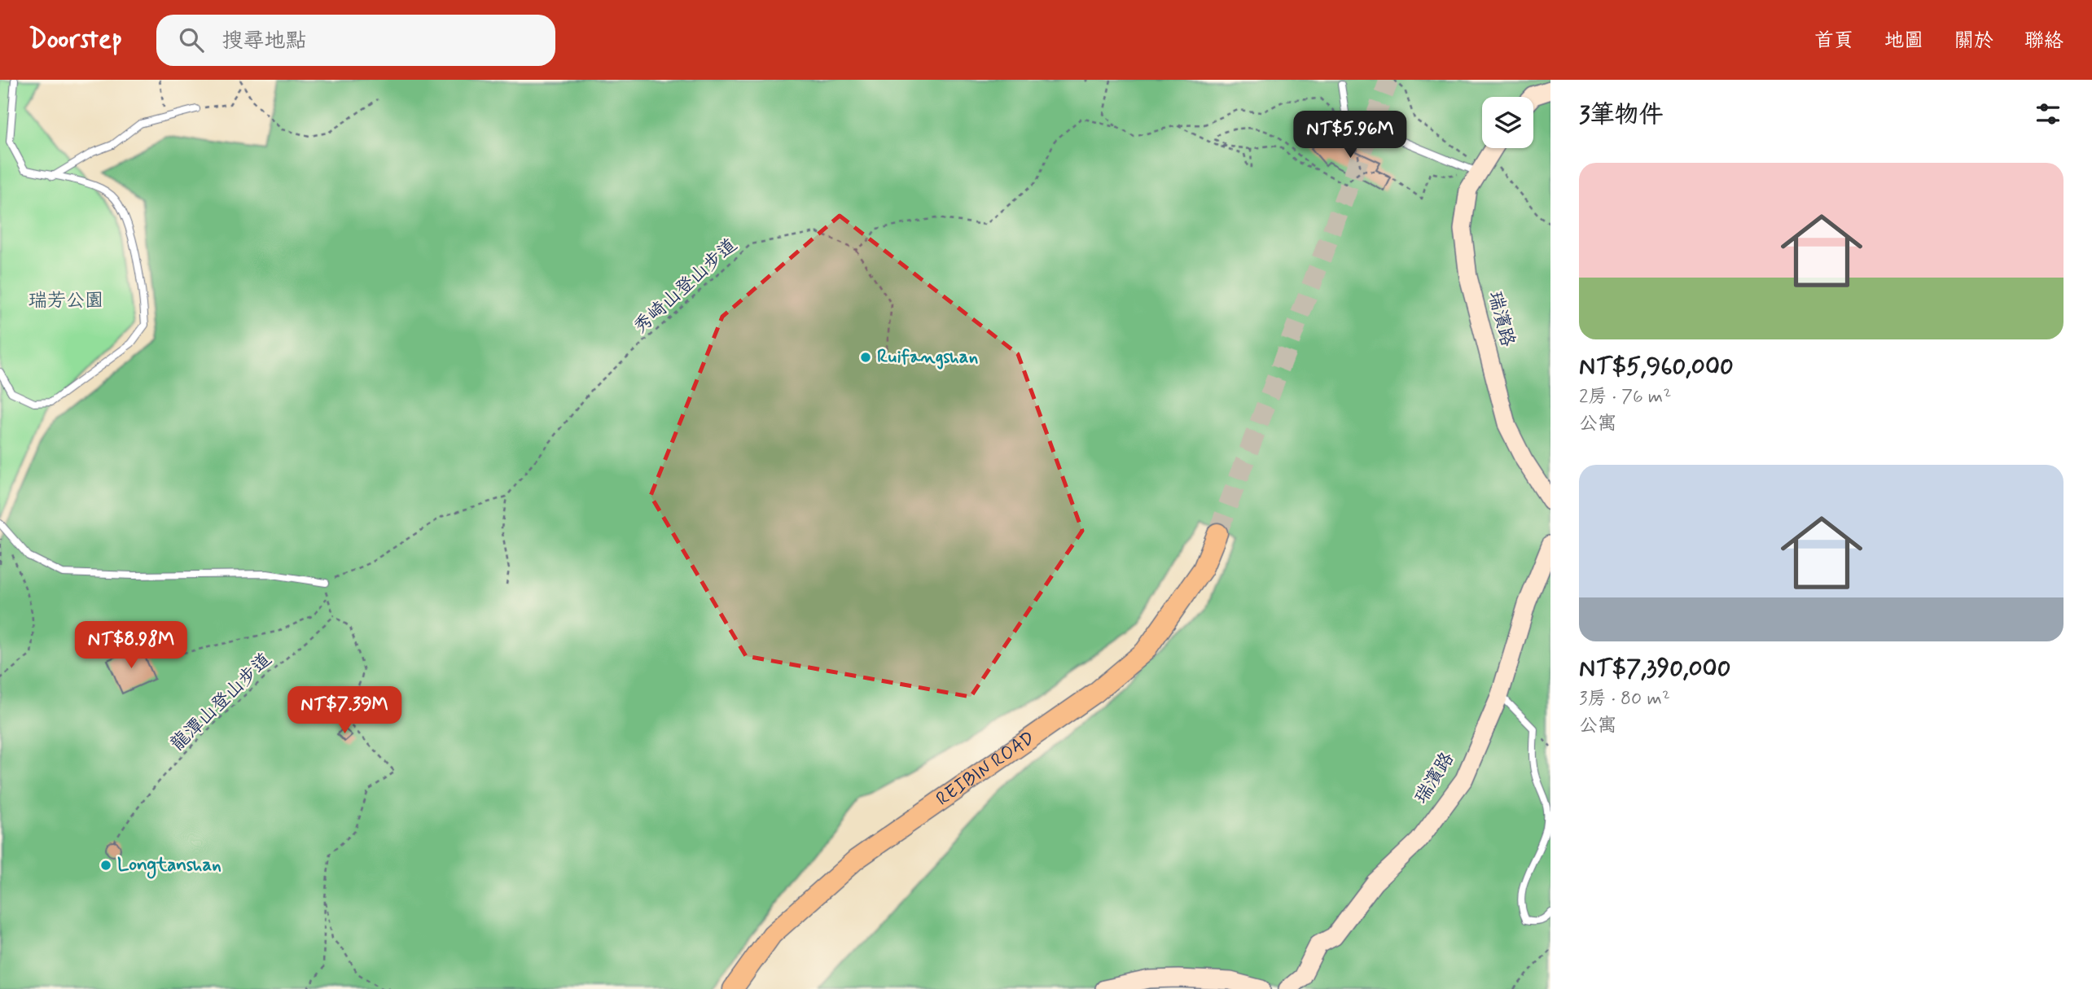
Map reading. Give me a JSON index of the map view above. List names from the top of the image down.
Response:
{
  "streets": {
    "main road": ["REIBIN ROAD"],
    "street": ["瑞濱路"],
    "path": ["秀崎山登山步道", "龍潭山登山步道"]
  },
  "parks": ["瑞芳公園"],
  "places": ["Ruifangshan", "Longtanshan"],
  "page": {
    "header": "Doorstep",
    "search": "搜尋地點",
    "nav": [
      "首頁",
      "地圖",
      "關於",
      "聯絡"
    ],
    "heading": "3筆物件",
    "price": ["NT$5.96M", "NT$8.98M", "NT$7.39M"],
    "list": [
      {
        "name": "NT$5,960,000",
        "note": "2房 · 76 m² · 公寓"
      },
      {
        "name": "NT$7,390,000",
        "note": "3房 · 80 m² · 公寓"
      }
    ]
  }
}
